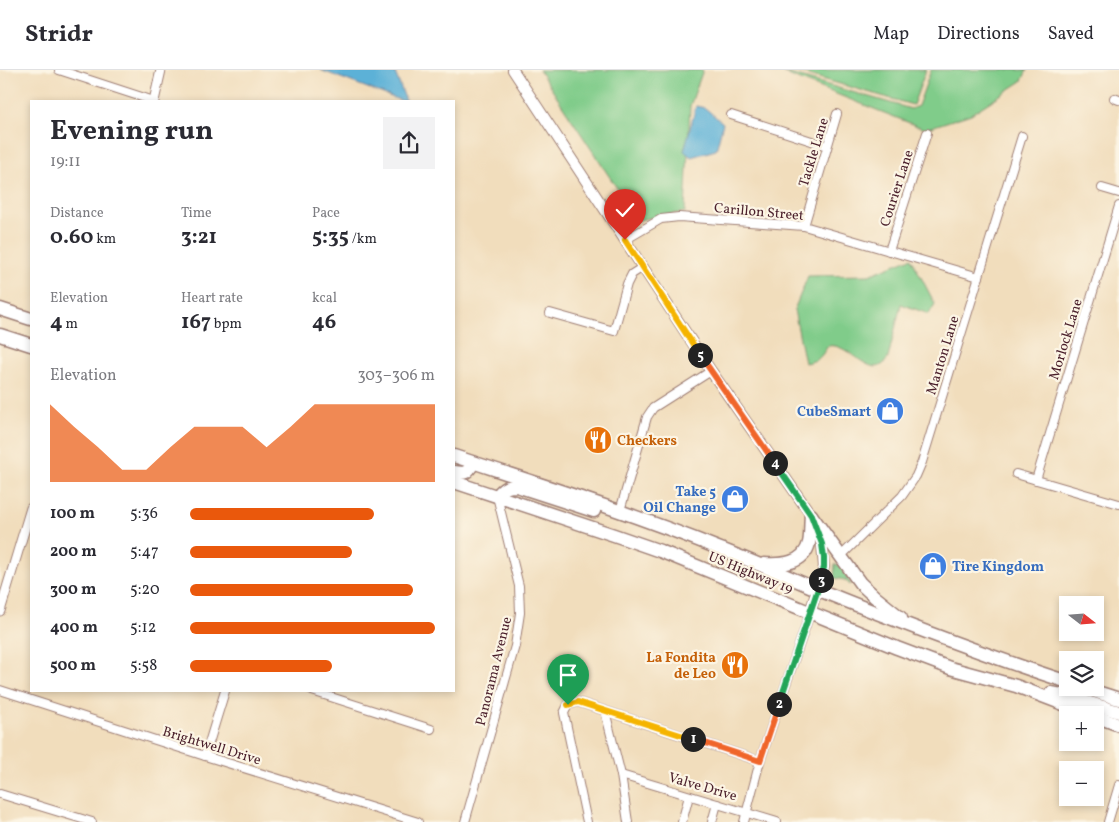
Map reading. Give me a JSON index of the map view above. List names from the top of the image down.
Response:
{
  "streets": {
    "highway": ["US Highway 19"],
    "street": [
      "Tackle Lane",
      "Courier Lane",
      "Carillon Street",
      "Morlock Lane",
      "Manton Lane",
      "Panorama Avenue",
      "Brightwell Drive",
      "Valve Drive"
    ]
  },
  "crossings": [
    ["Tackle Lane", "Carillon Street"],
    ["Courier Lane", "Carillon Street"],
    ["Carillon Street", "Manton Lane"],
    ["US Highway 19", "Panorama Avenue"]
  ],
  "places": {
    "shop": ["CubeSmart", "Take 5 Oil Change", "Tire Kingdom"],
    "restaurant": ["Checkers", "La Fondita de Leo"]
  },
  "north": "right",
  "page": {
    "header": "Stridr",
    "nav": ["Map", "Directions", "Saved"],
    "heading": ["Evening run", "19:11"],
    "stats": [
      ["Distance", "0.60 km"],
      ["Time", "3:21"],
      ["Pace", "5:35 /km"],
      ["Elevation", "4 m"],
      ["Heart rate", "167 bpm"],
      ["kcal", "46"]
    ],
    "pins": [
      "5",
      "4",
      "3",
      "2",
      "1"
    ],
    "chart": ["Elevation", "303–306 m"],
    "list": [
      {
        "name": "100 m",
        "note": "5:36"
      },
      {
        "name": "200 m",
        "note": "5:47"
      },
      {
        "name": "300 m",
        "note": "5:20"
      },
      {
        "name": "400 m",
        "note": "5:12"
      },
      {
        "name": "500 m",
        "note": "5:58"
      }
    ],
    "map_buttons": ["+", "−"]
  }
}
